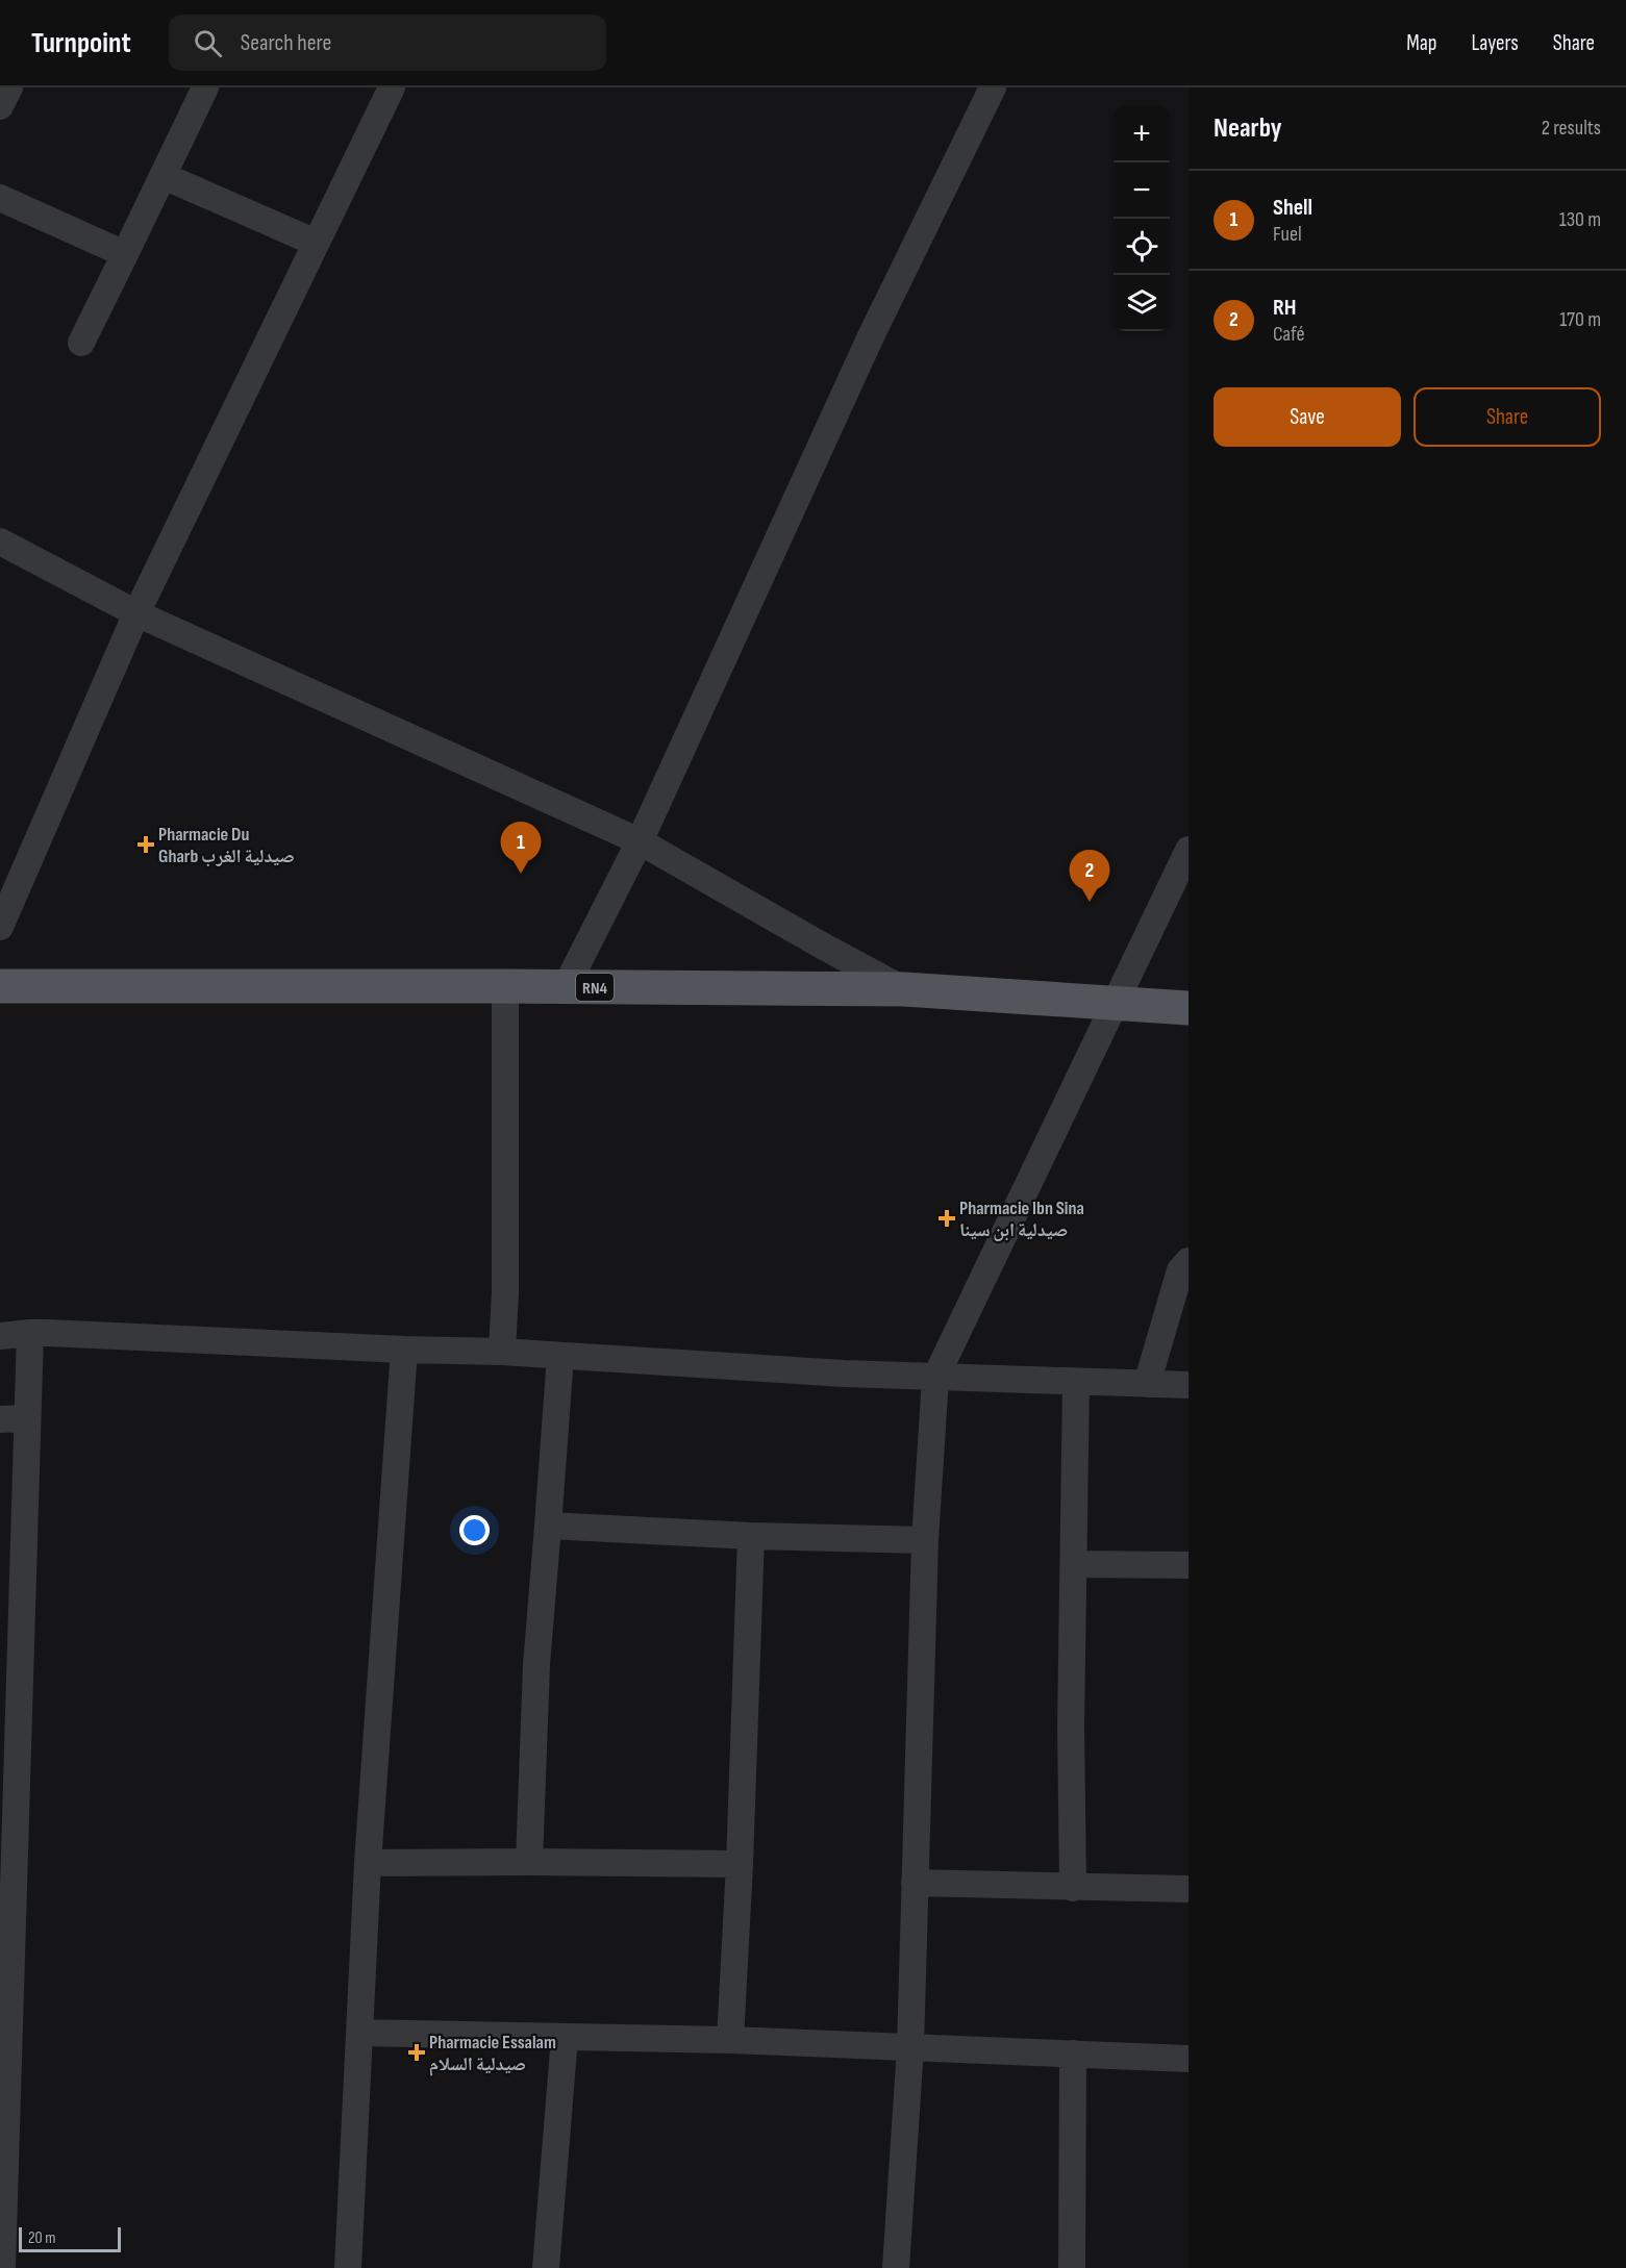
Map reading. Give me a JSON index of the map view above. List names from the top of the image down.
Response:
{
  "streets": {
    "main road": ["RN4"]
  },
  "places": {
    "health": ["Pharmacie Du Gharb صيدلية الغرب", "Pharmacie Ibn Sina صيدلية ابن سينا", "Pharmacie Essalam صيدلية السلام"]
  },
  "scale_bar": "20 m",
  "page": {
    "header": "Turnpoint",
    "search": "Search here",
    "nav": ["Map", "Layers", "Share"],
    "heading": ["Nearby", "2 results"],
    "map_buttons": ["+", "−"],
    "list": [
      {
        "mark": "1",
        "name": "Shell",
        "note": "Fuel",
        "value": "130 m"
      },
      {
        "mark": "2",
        "name": "RH",
        "note": "Café",
        "value": "170 m"
      }
    ],
    "buttons": ["Save", "Share"],
    "pins": ["1", "2"],
    "scale": "20 m"
  }
}
